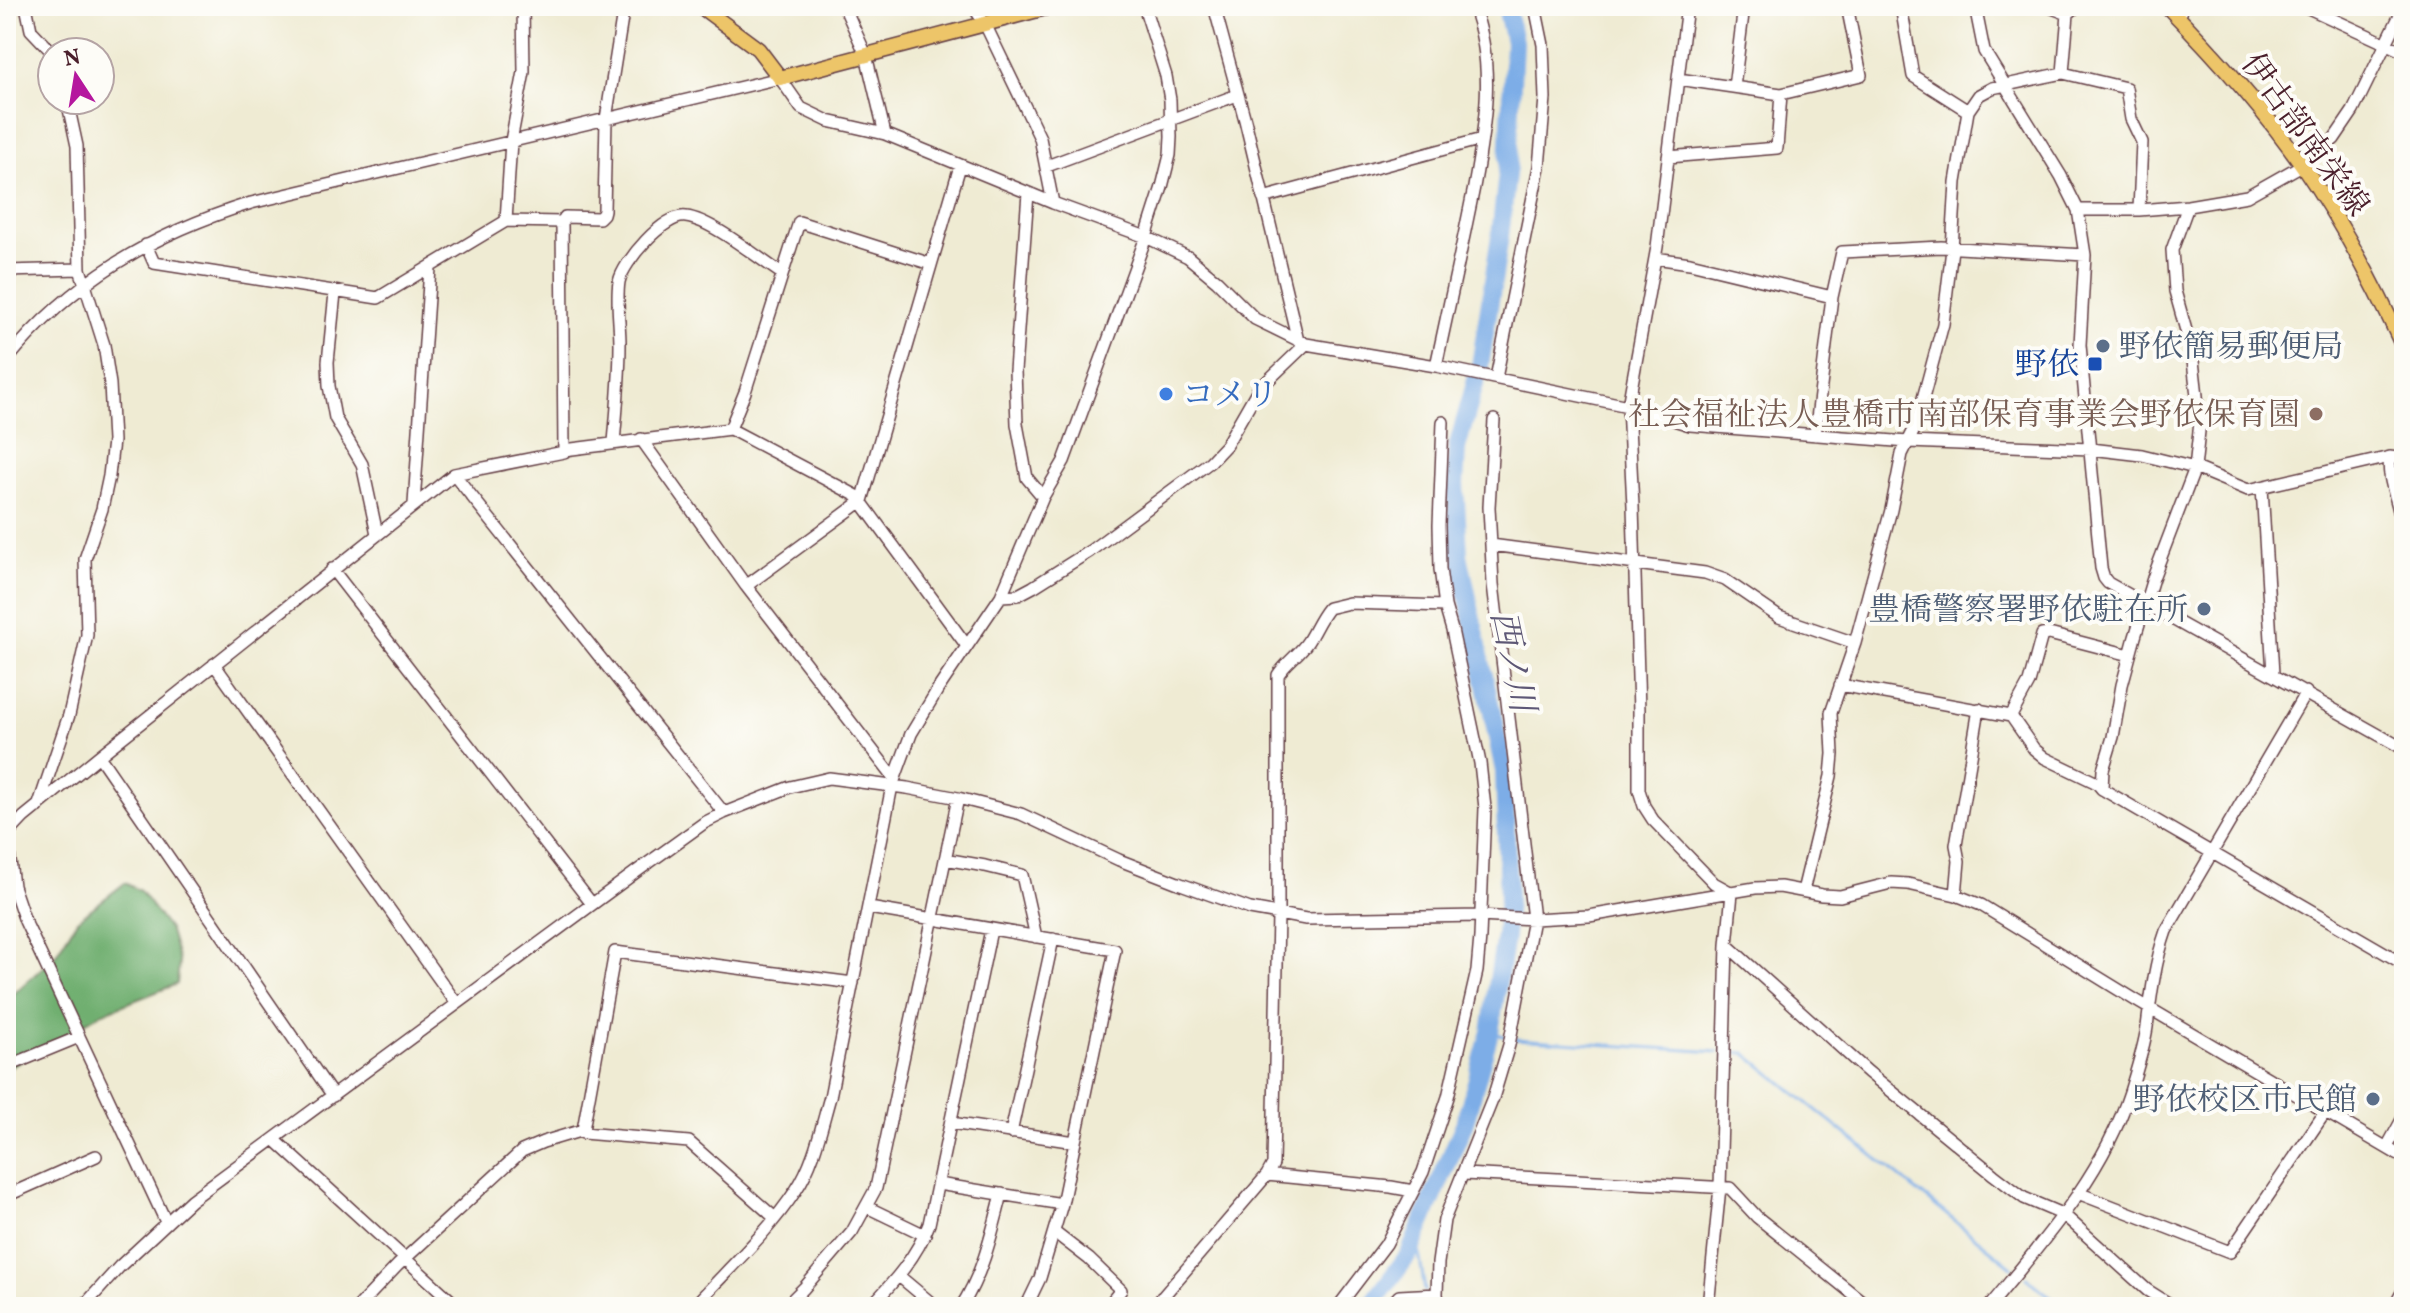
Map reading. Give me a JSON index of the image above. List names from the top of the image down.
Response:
{
  "streets": {
    "main road": ["伊古部南栄線"]
  },
  "water": ["西ノ川"],
  "places": {
    "other": [
      "野依簡易郵便局",
      "コメリ",
      "社会福祉法人豊橋市南部保育事業会野依保育園",
      "豊橋警察署野依駐在所",
      "野依校区市民館"
    ],
    "transit": ["野依"]
  },
  "north": "top"
}
